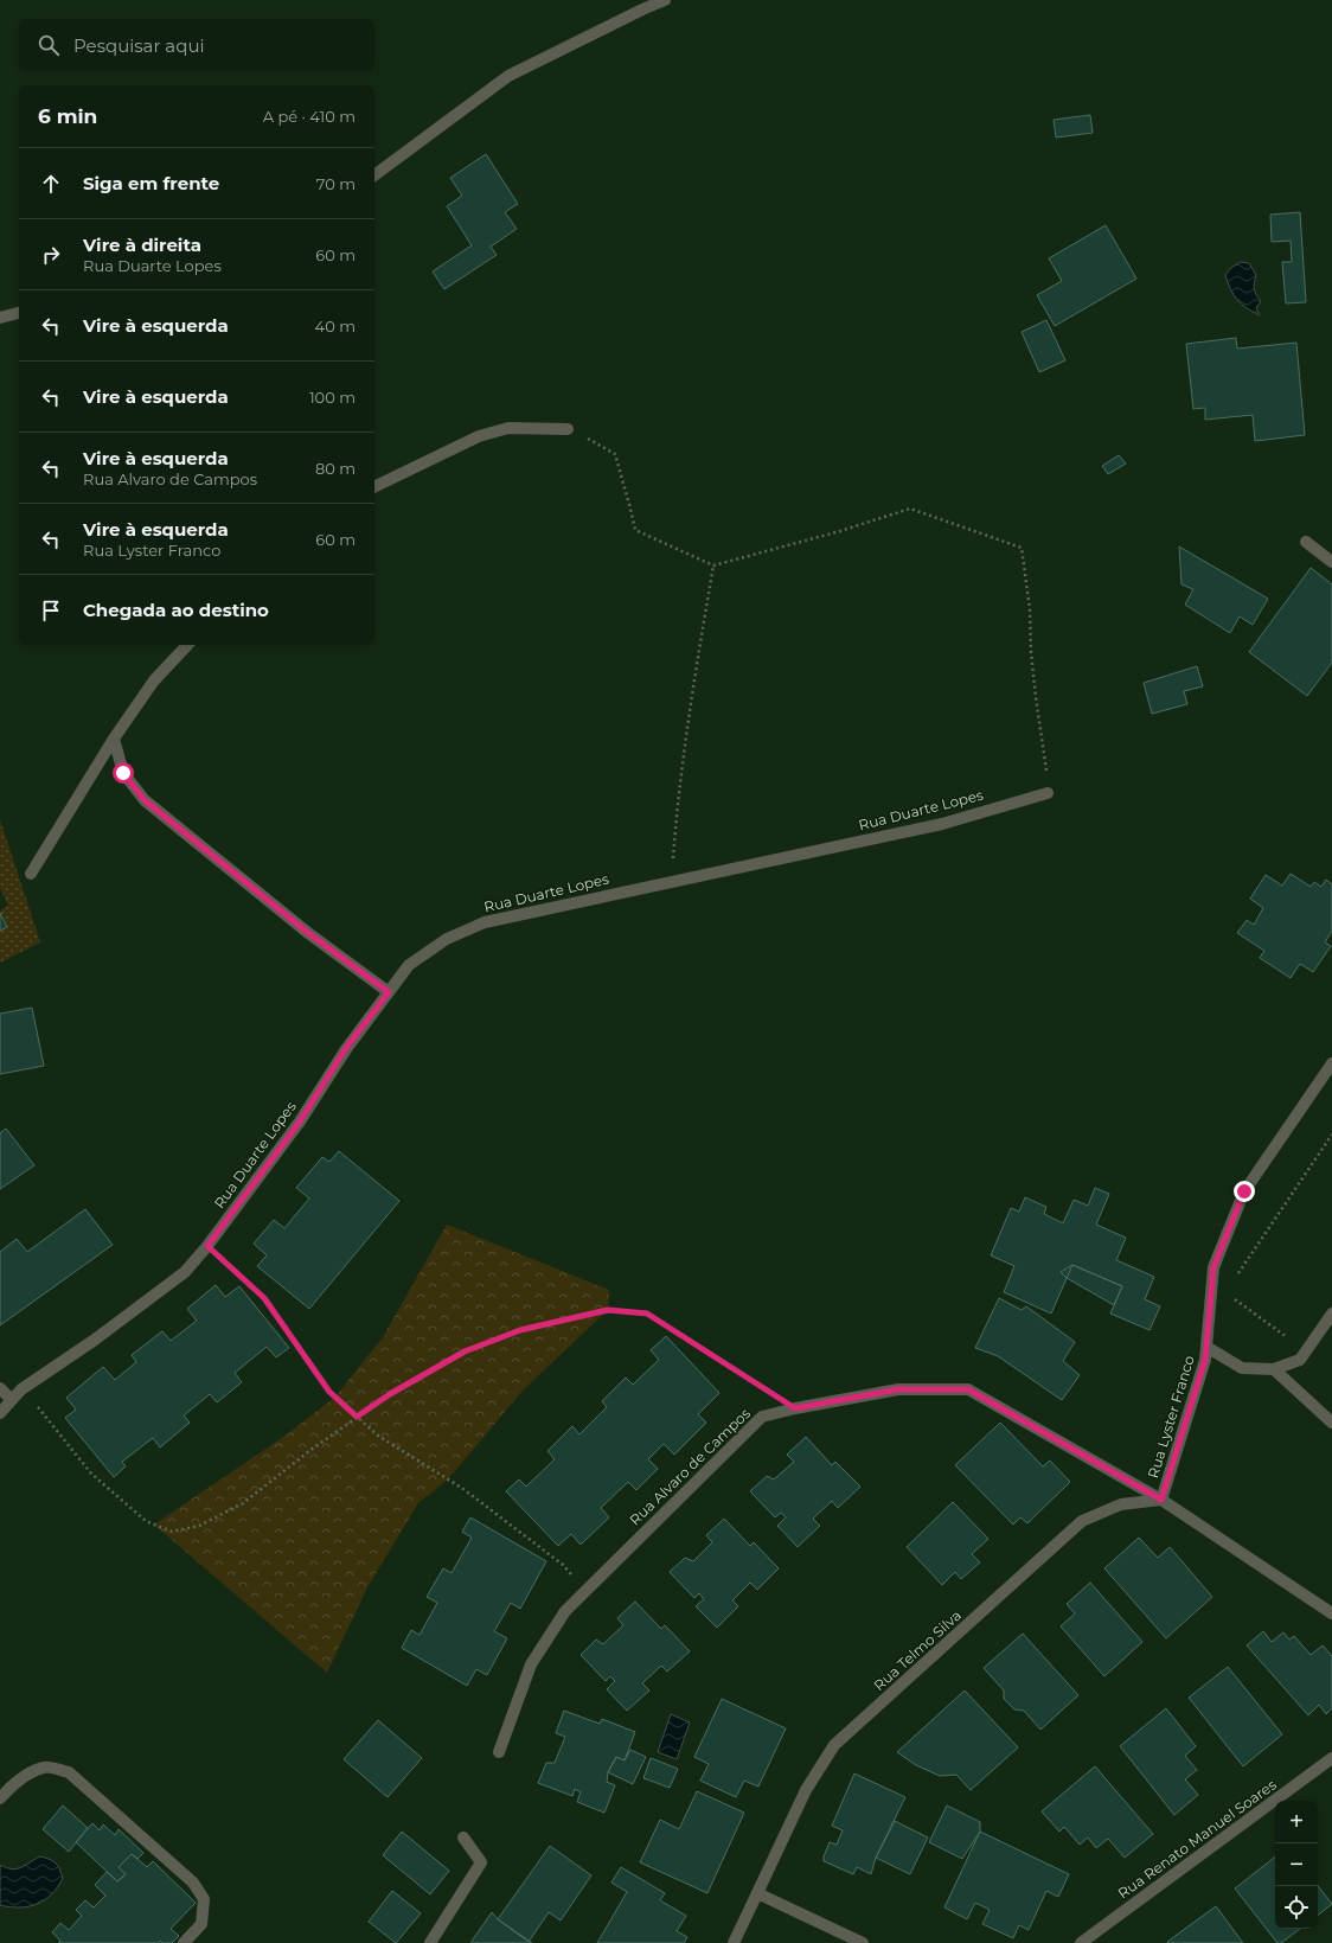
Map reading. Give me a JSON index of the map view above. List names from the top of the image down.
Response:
{
  "streets": {
    "street": [
      "Rua Duarte Lopes",
      "Rua Lyster Franco",
      "Rua Alvaro de Campos",
      "Rua Telmo Silva",
      "Rua Renato Manuel Soares"
    ]
  },
  "crossings": [
    ["Rua Lyster Franco", "Rua Alvaro de Campos"],
    ["Rua Lyster Franco", "Rua Telmo Silva"],
    ["Rua Alvaro de Campos", "Rua Telmo Silva"]
  ],
  "page": {
    "search": "Pesquisar aqui",
    "heading": ["6 min", "A pé · 410 m"],
    "list": [
      ["Siga em frente", "70 m"],
      ["Vire à direita", "Rua Duarte Lopes", "60 m"],
      ["Vire à esquerda", "40 m"],
      ["Vire à esquerda", "100 m"],
      ["Vire à esquerda", "Rua Alvaro de Campos", "80 m"],
      ["Vire à esquerda", "Rua Lyster Franco", "60 m"],
      "Chegada ao destino"
    ],
    "map_buttons": ["+", "−"]
  }
}
